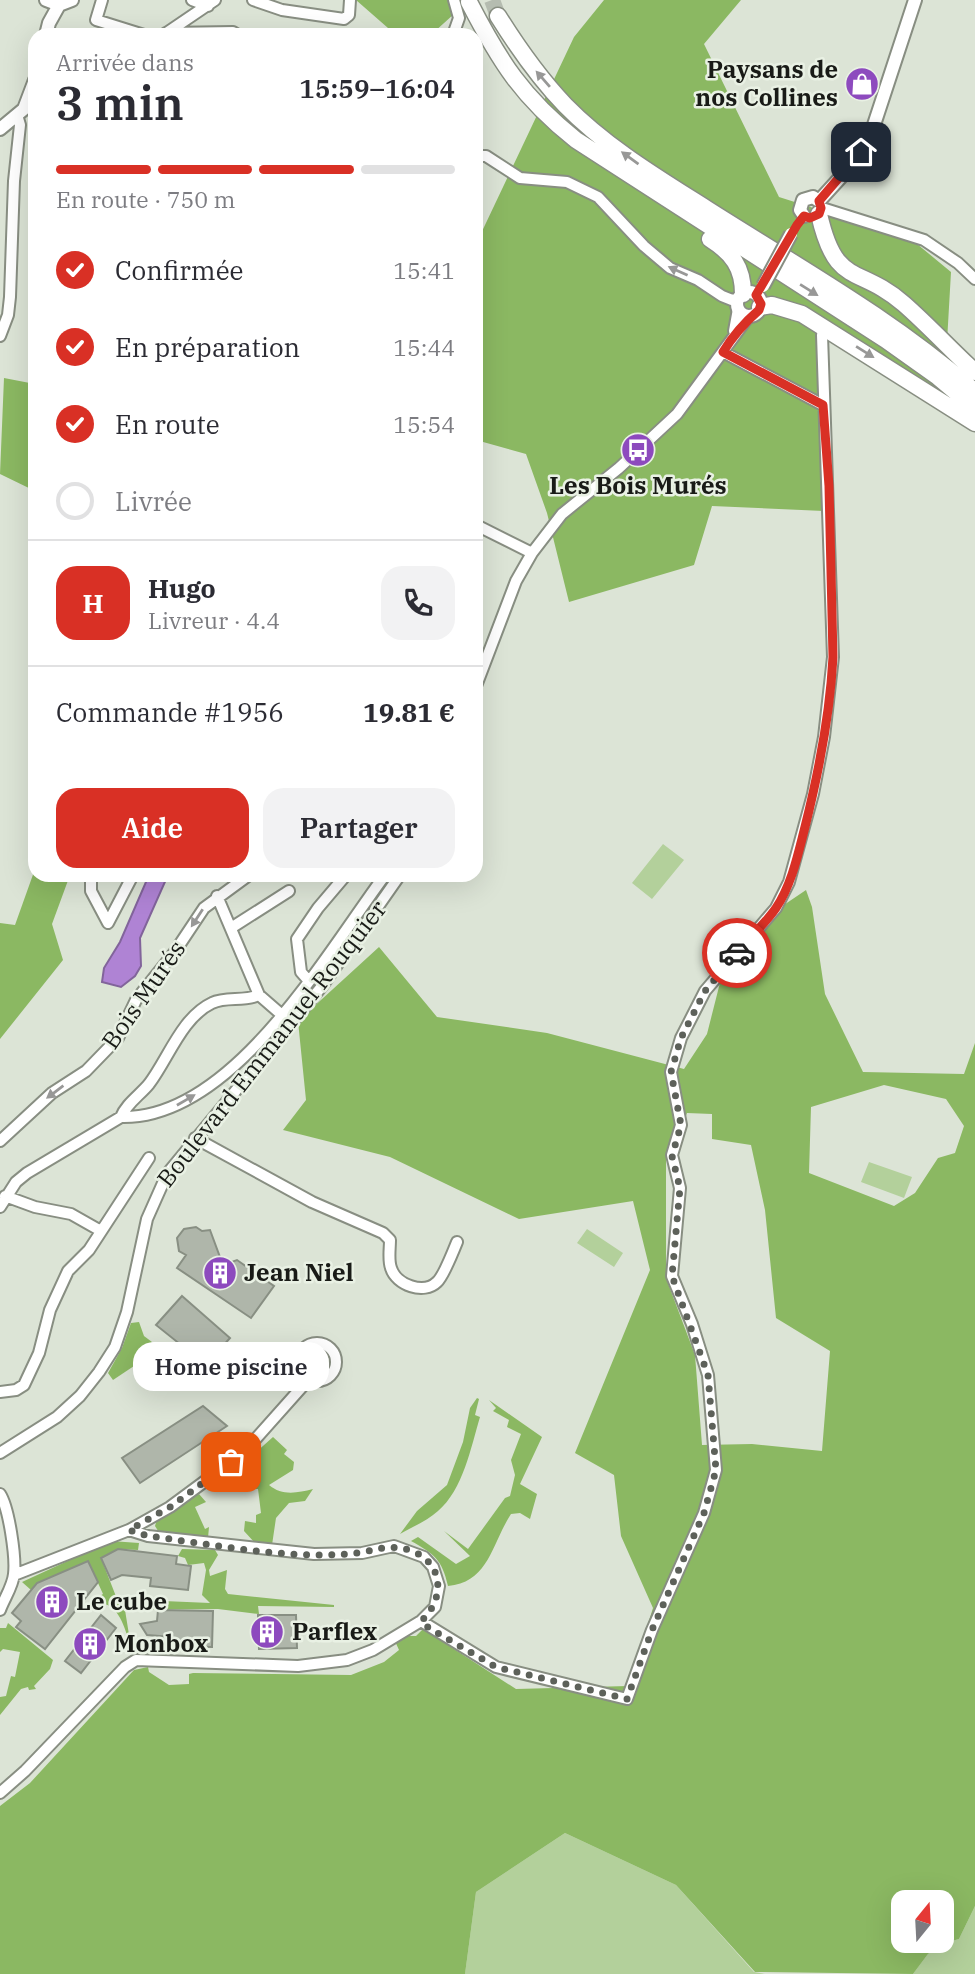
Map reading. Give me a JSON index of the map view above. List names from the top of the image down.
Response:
{
  "streets": {
    "street": ["Bois Murés", "Boulevard Emmanuel Rouquier"]
  },
  "places": {
    "shop": ["Paysans de nos Collines"],
    "bus stop": ["Les Bois Murés"],
    "building": [
      "Jean Niel",
      "Le cube",
      "Parflex",
      "Monbox"
    ],
    "other": ["Home piscine"]
  },
  "north": "top",
  "page": {
    "heading": ["3 min", "Arrivée dans", "15:59–16:04"],
    "panel": [
      "Hugo",
      "Livreur · 4.4",
      "Commande #1956",
      "19.81 €"
    ],
    "bar": "En route · 750 m",
    "list": [
      ["Confirmée", "15:41"],
      ["En préparation", "15:44"],
      ["En route", "15:54"],
      "Livrée"
    ],
    "round": "H",
    "buttons": ["Aide", "Partager"],
    "bubble": "Home piscine"
  }
}
